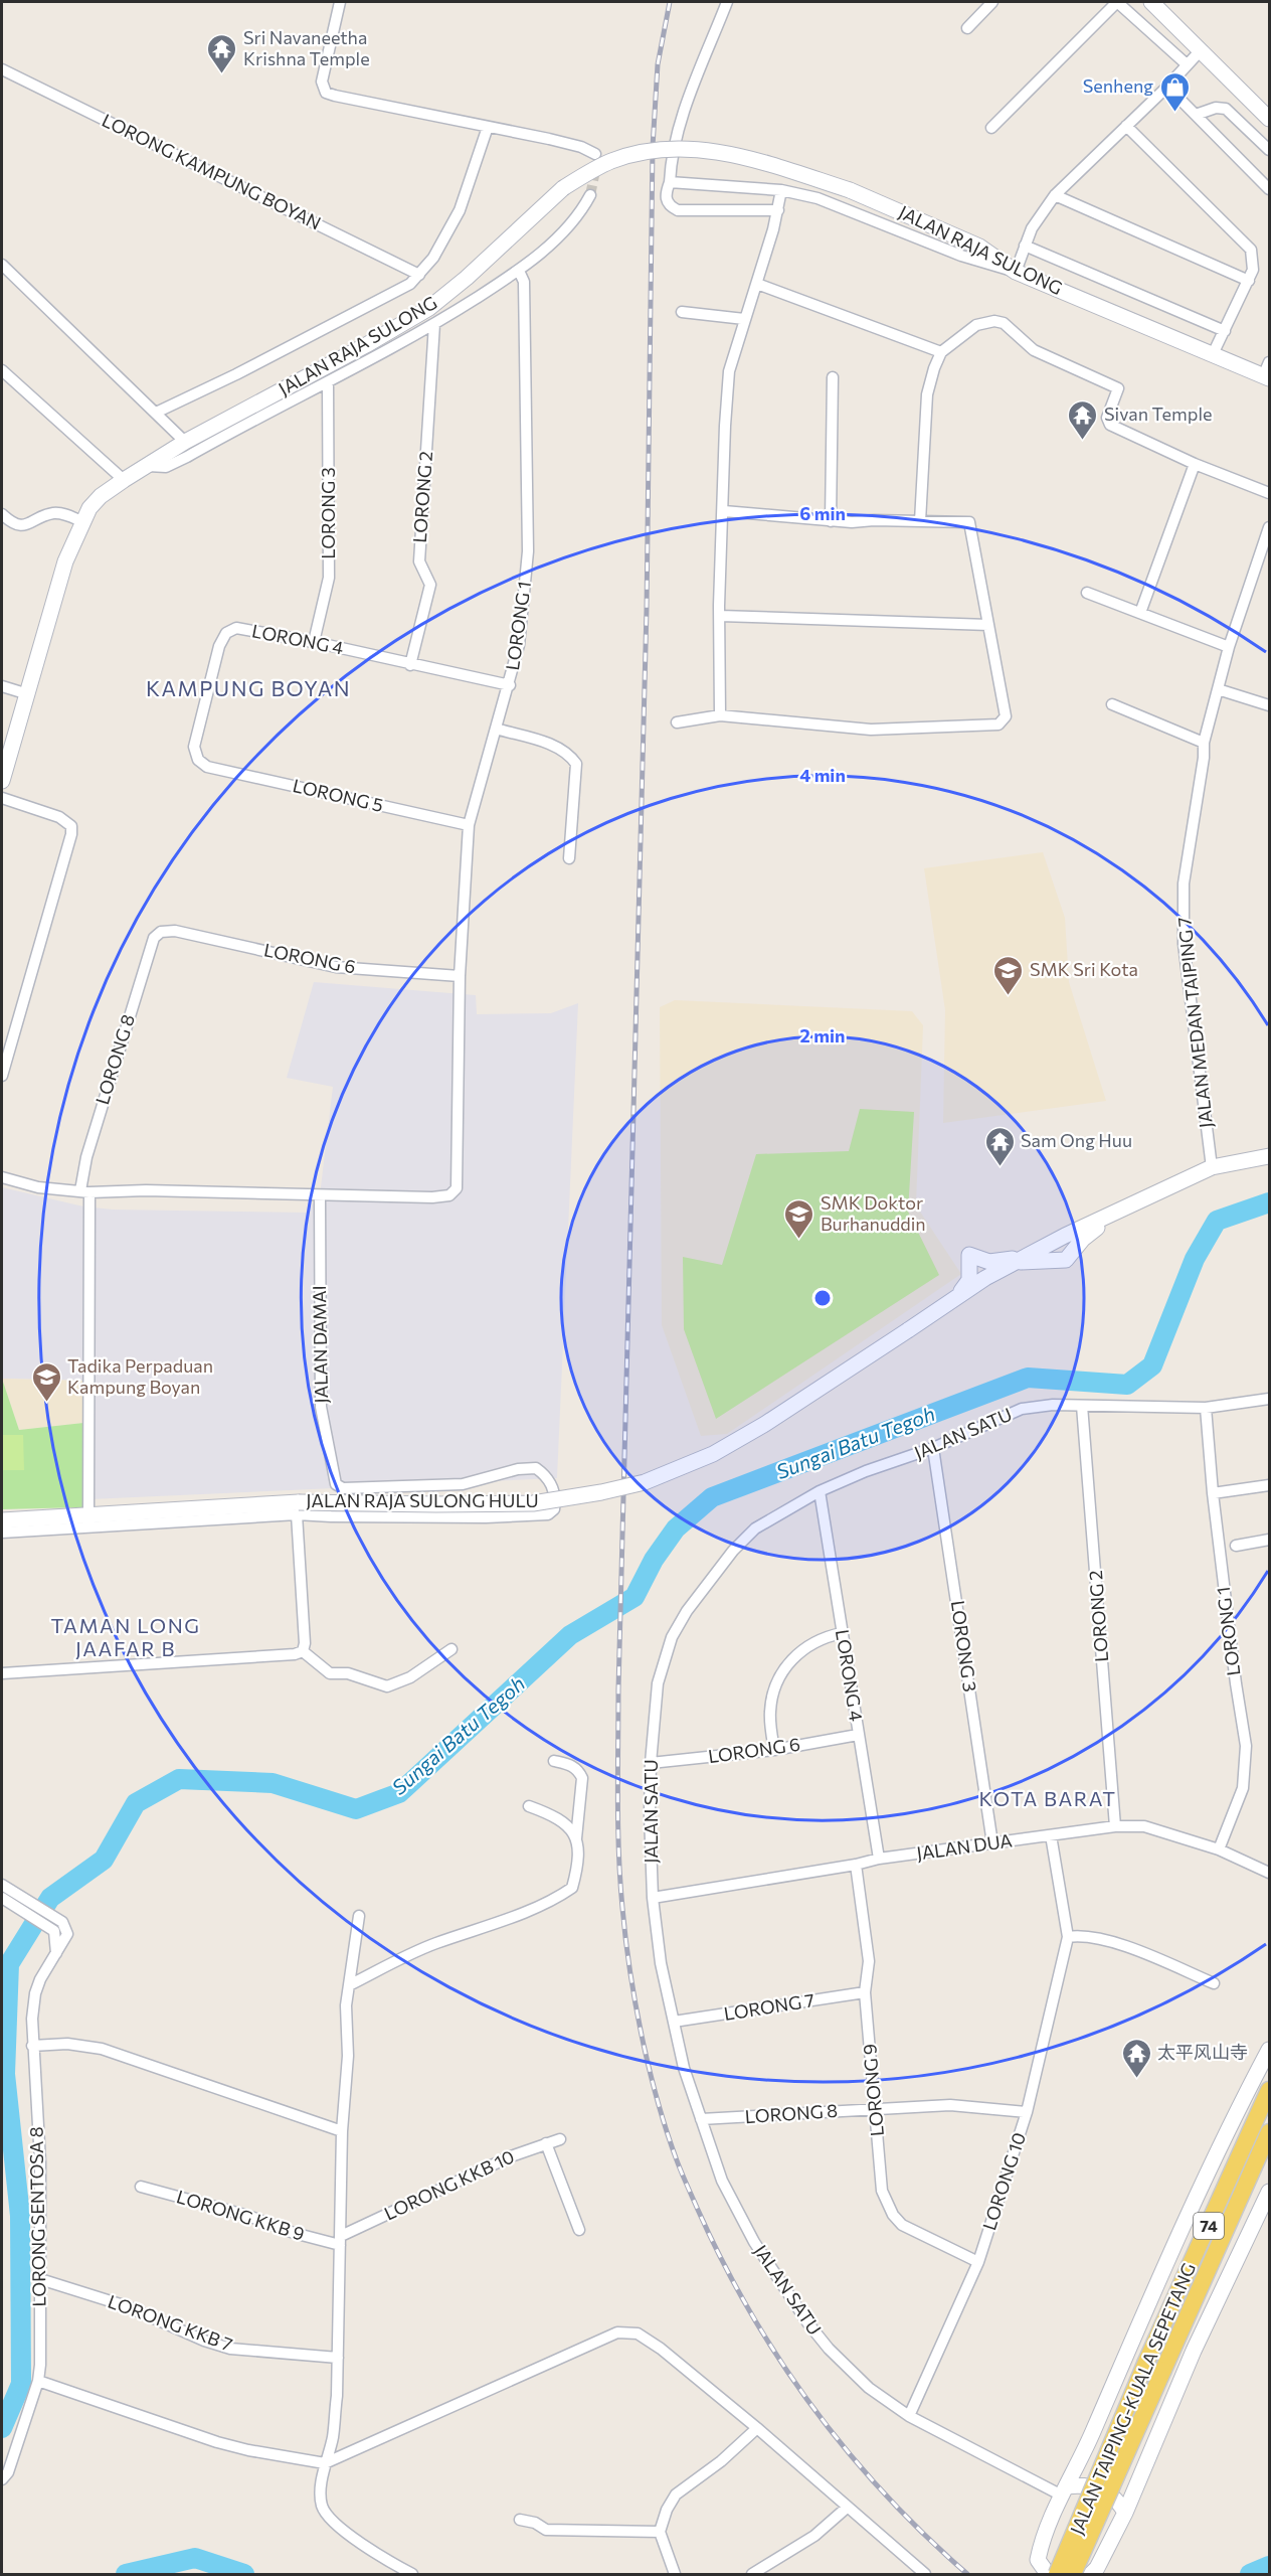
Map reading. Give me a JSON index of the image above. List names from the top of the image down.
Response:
{
  "streets": {
    "main road": ["74", "JALAN TAIPING-KUALA SEPETANG"],
    "street": [
      "LORONG KAMPUNG BOYAN",
      "JALAN RAJA SULONG",
      "LORONG 2",
      "LORONG 3",
      "LORONG 1",
      "LORONG 4",
      "LORONG 5",
      "LORONG 6",
      "JALAN MEDAN TAIPING 7",
      "LORONG 8",
      "JALAN DAMAI",
      "JALAN SATU",
      "JALAN RAJA SULONG HULU",
      "JALAN DUA",
      "LORONG 7",
      "LORONG 9",
      "LORONG 10",
      "LORONG KKB 10",
      "LORONG KKB 9",
      "LORONG SENTOSA 8",
      "LORONG KKB 7"
    ]
  },
  "crossings": [
    ["LORONG 2", "LORONG 4"],
    ["LORONG 2", "JALAN SATU"],
    ["LORONG 2", "JALAN DUA"],
    ["LORONG 3", "LORONG 4"],
    ["LORONG 3", "JALAN SATU"],
    ["LORONG 3", "JALAN DUA"],
    ["LORONG 1", "LORONG 4"],
    ["LORONG 1", "LORONG 5"],
    ["LORONG 1", "LORONG 6"],
    ["LORONG 1", "JALAN DAMAI"],
    ["LORONG 1", "JALAN SATU"],
    ["LORONG 1", "JALAN DUA"],
    ["LORONG 4", "LORONG 5"],
    ["LORONG 4", "LORONG 6"],
    ["LORONG 4", "JALAN SATU"],
    ["LORONG 4", "JALAN DUA"],
    ["LORONG 6", "LORONG 8"],
    ["LORONG 6", "JALAN SATU"],
    ["LORONG 8", "JALAN SATU"],
    ["LORONG 8", "JALAN RAJA SULONG HULU"],
    ["LORONG 8", "LORONG 9"],
    ["LORONG 8", "LORONG 10"],
    ["JALAN DAMAI", "JALAN RAJA SULONG HULU"],
    ["JALAN SATU", "JALAN DUA"],
    ["JALAN SATU", "LORONG 7"],
    ["JALAN SATU", "LORONG 10"],
    ["JALAN DUA", "LORONG 9"],
    ["JALAN DUA", "LORONG 10"],
    ["LORONG 7", "LORONG 9"],
    ["LORONG 9", "LORONG 10"],
    ["LORONG KKB 10", "LORONG KKB 9"],
    ["LORONG SENTOSA 8", "LORONG KKB 7"]
  ],
  "districts": ["KAMPUNG BOYAN", "TAMAN LONG JAAFAR B", "KOTA BARAT"],
  "water": ["Sungai Batu Tegoh"],
  "places": {
    "temple": [
      "Sri Navaneetha Krishna Temple",
      "Sivan Temple",
      "Sam Ong Huu",
      "太平风山寺"
    ],
    "shop": ["Senheng"],
    "school or university": ["SMK Sri Kota", "SMK Doktor Burhanuddin", "Tadika Perpaduan Kampung Boyan"]
  },
  "rings": ["6 min", "4 min", "2 min"]
}
